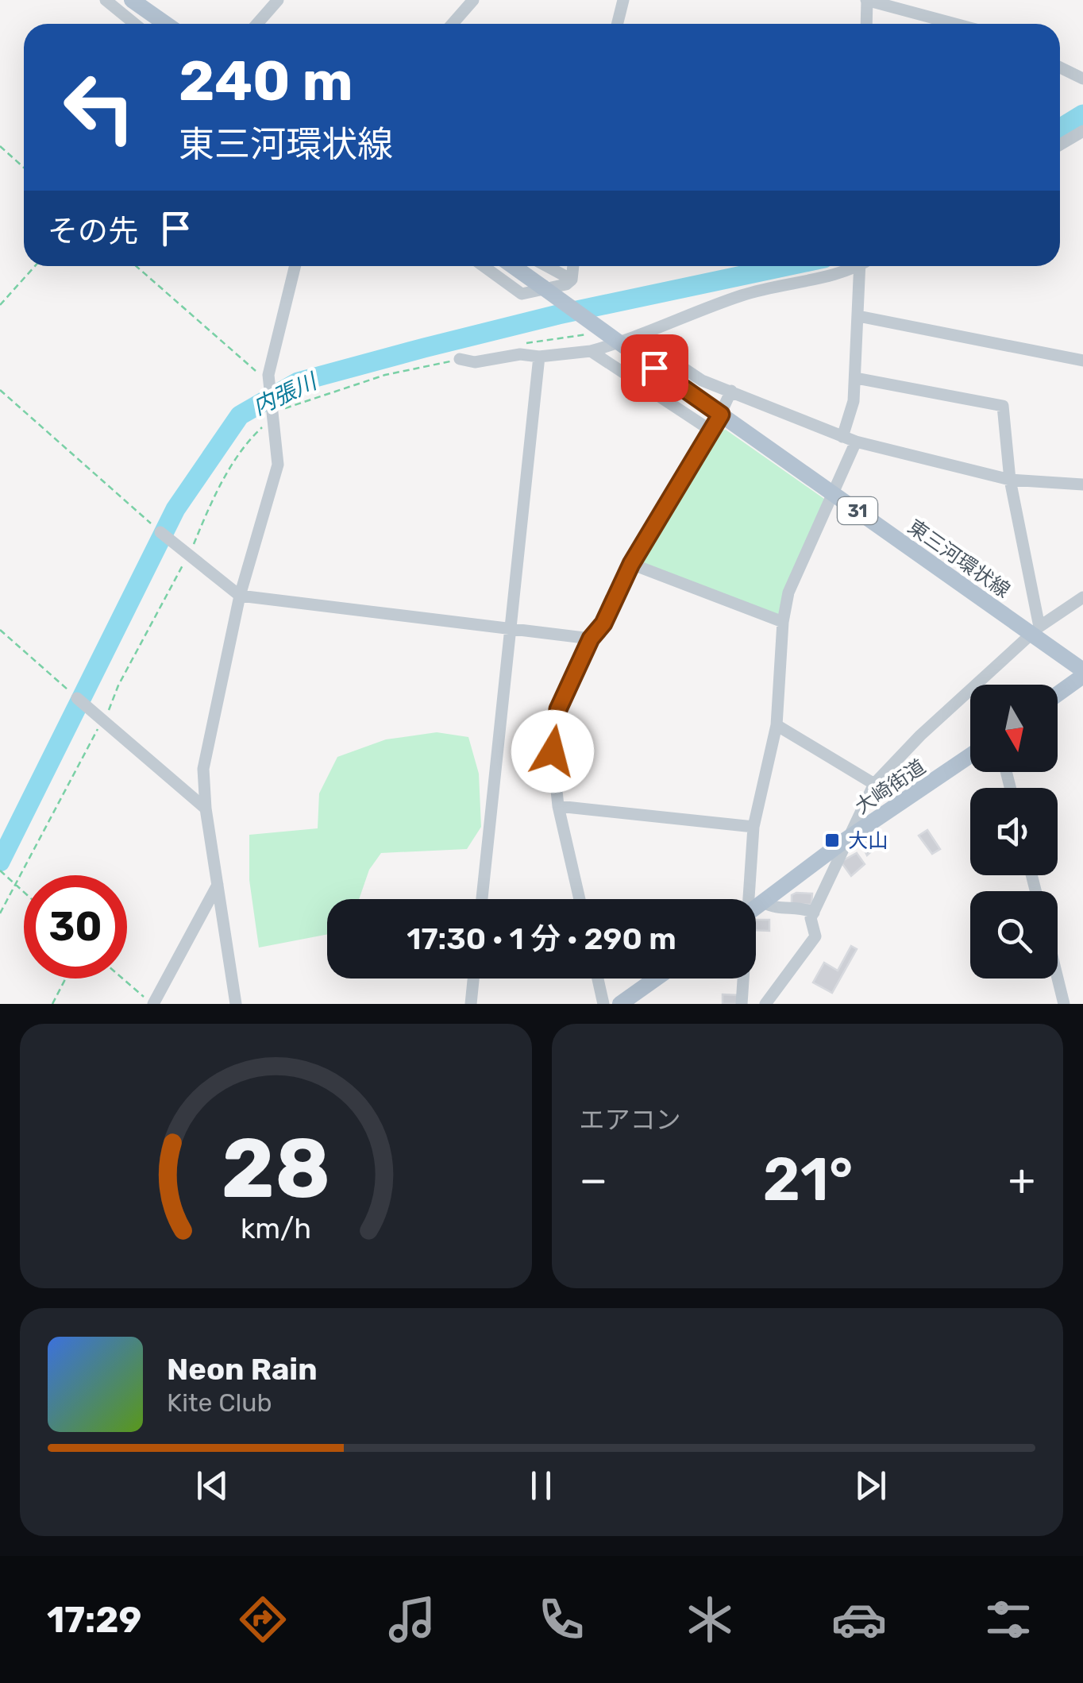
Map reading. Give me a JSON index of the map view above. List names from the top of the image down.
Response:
{
  "streets": {
    "main road": ["31", "東三河環状線", "大崎街道"]
  },
  "water": ["内張川"],
  "places": {
    "transit": ["大山"]
  },
  "north": "bottom",
  "page": {
    "turn": ["240 m", "東三河環状線"],
    "then": "その先",
    "limit": "30",
    "trip": "17:30 · 1 分 · 290 m",
    "tile": "エアコン",
    "heat": ["−", "21°", "+"],
    "song": ["Neon Rain", "Kite Club"],
    "tabs": "17:29",
    "gauge": ["28", "km/h"]
  }
}
